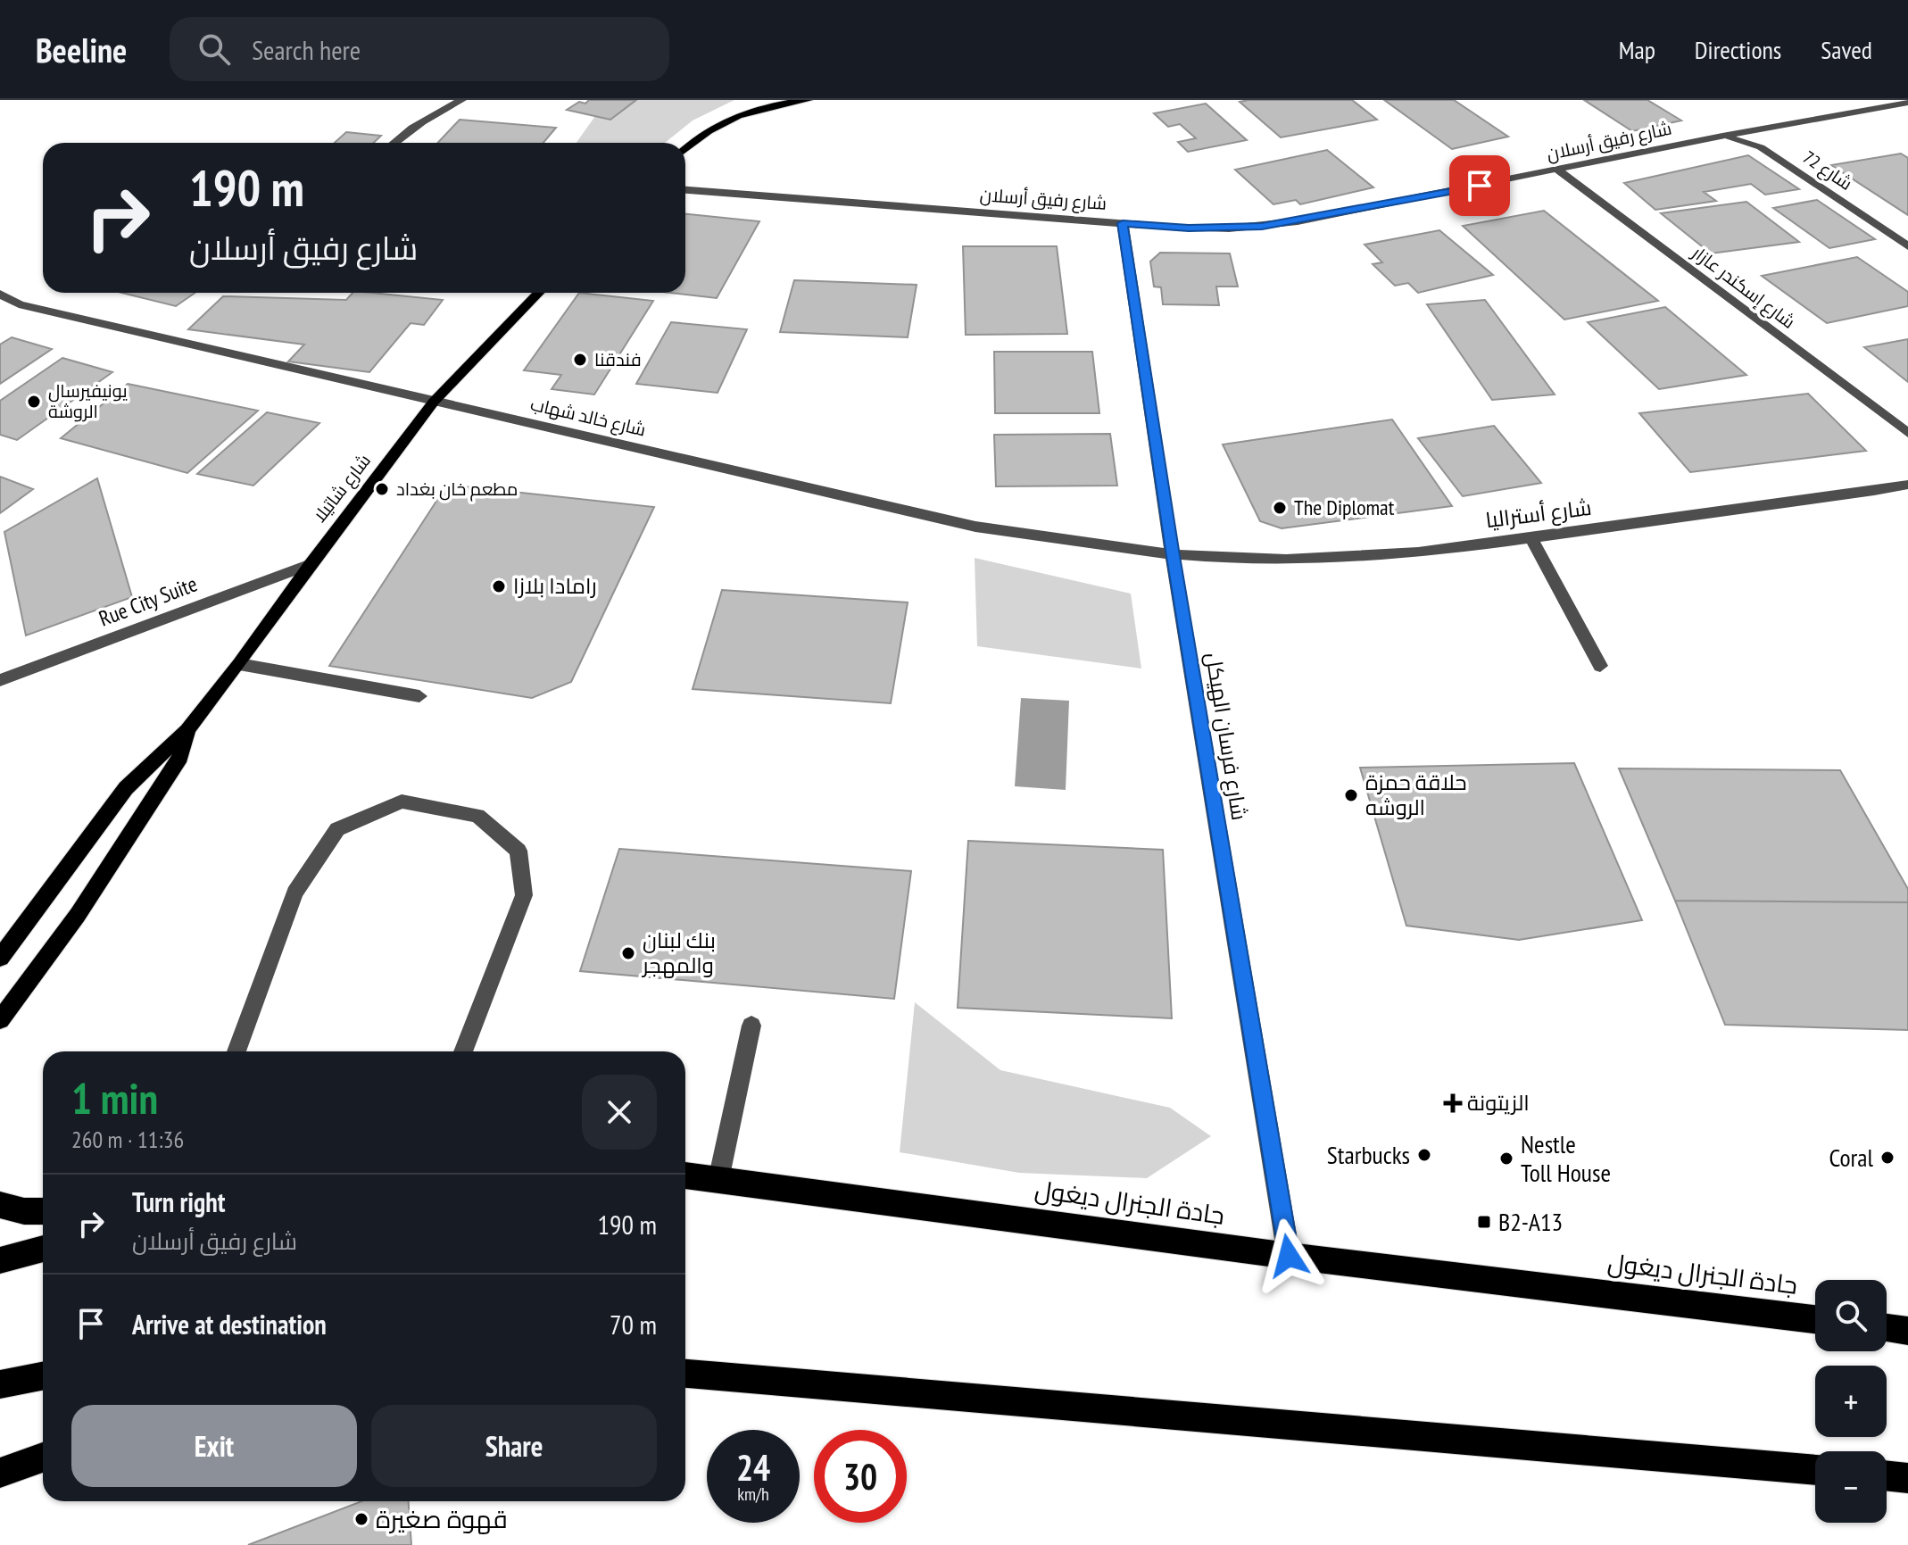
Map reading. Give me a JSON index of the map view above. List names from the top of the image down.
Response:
{
  "streets": {
    "highway": ["جادة الجنرال ديغول"],
    "main road": ["شارع شاتيلا"],
    "street": [
      "شارع رفيق أرسلان",
      "شارع 72",
      "شارع إسكندر عازار",
      "شارع خالد شهاب",
      "شارع أستراليا",
      "Rue City Suite",
      "شارع فرسان الهيكل"
    ]
  },
  "crossings": [
    ["شارع رفيق أرسلان", "شارع 72"],
    ["شارع رفيق أرسلان", "شارع إسكندر عازار"],
    ["شارع رفيق أرسلان", "شارع فرسان الهيكل"],
    ["شارع خالد شهاب", "شارع شاتيلا"],
    ["شارع خالد شهاب", "شارع أستراليا"],
    ["شارع خالد شهاب", "شارع فرسان الهيكل"],
    ["شارع شاتيلا", "Rue City Suite"],
    ["شارع أستراليا", "شارع فرسان الهيكل"],
    ["شارع فرسان الهيكل", "جادة الجنرال ديغول"]
  ],
  "places": {
    "other": [
      "فندقنا",
      "يونيفيرسال الروشة",
      "مطعم خان بغداد",
      "The Diplomat",
      "رامادا بلازا",
      "حلاقة حمزة الروشه",
      "بنك لبنان والمهجر",
      "Starbucks",
      "Coral",
      "Nestle Toll House",
      "قهوة صغيرة"
    ],
    "health": ["الزيتونة"],
    "transit": ["B2-A13"]
  },
  "page": {
    "header": "Beeline",
    "search": "Search here",
    "nav": ["Map", "Directions", "Saved"],
    "turn": ["190 m", "شارع رفيق أرسلان"],
    "heading": ["1 min", "260 m · 11:36"],
    "list": [
      {
        "name": "Turn right",
        "note": "شارع رفيق أرسلان",
        "value": "190 m"
      },
      {
        "name": "Arrive at destination",
        "value": "70 m"
      }
    ],
    "map_buttons": ["+", "−"],
    "buttons": ["Exit", "Share"],
    "speed": "24 km/h",
    "limit": "30"
  }
}
